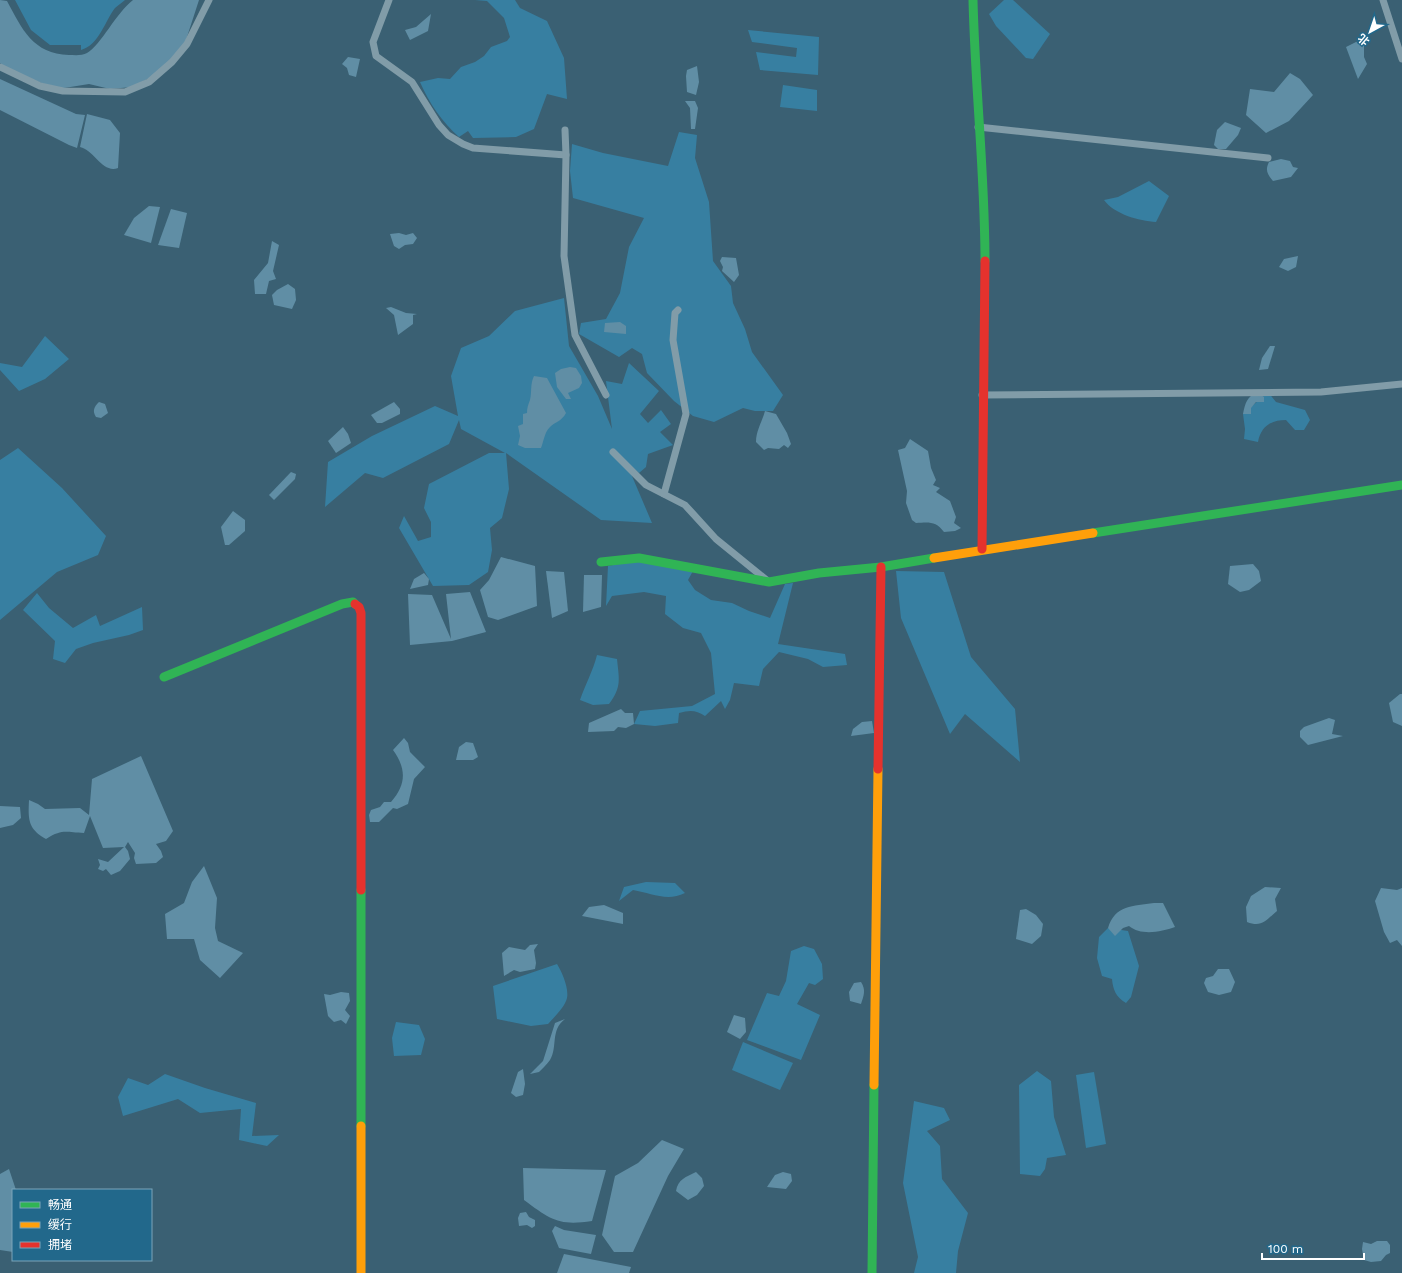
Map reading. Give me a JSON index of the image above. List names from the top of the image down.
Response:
{
  "legend": ["畅通", "缓行", "拥堵"],
  "scale_bar": "100 m",
  "north": "bottom left"
}
